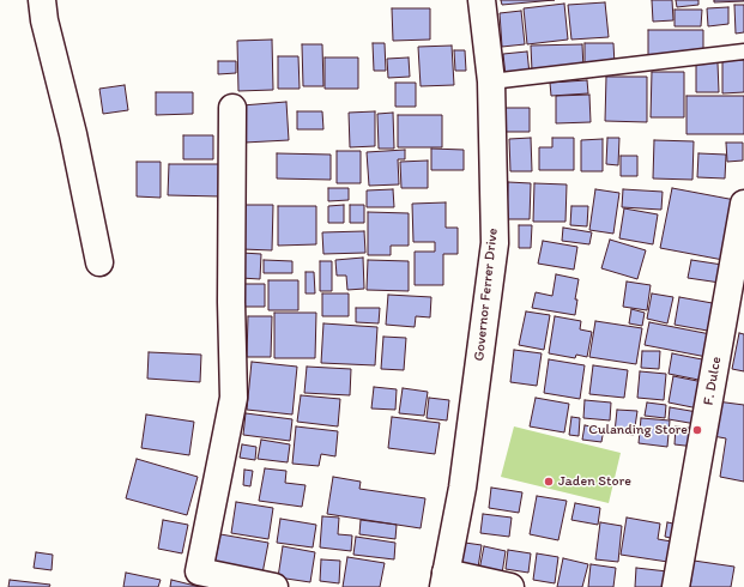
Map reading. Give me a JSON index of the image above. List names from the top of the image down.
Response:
{
  "streets": {
    "street": ["Governor Ferrer Drive", "F. Dulce"]
  },
  "places": ["Culanding Store", "Jaden Store"]
}
